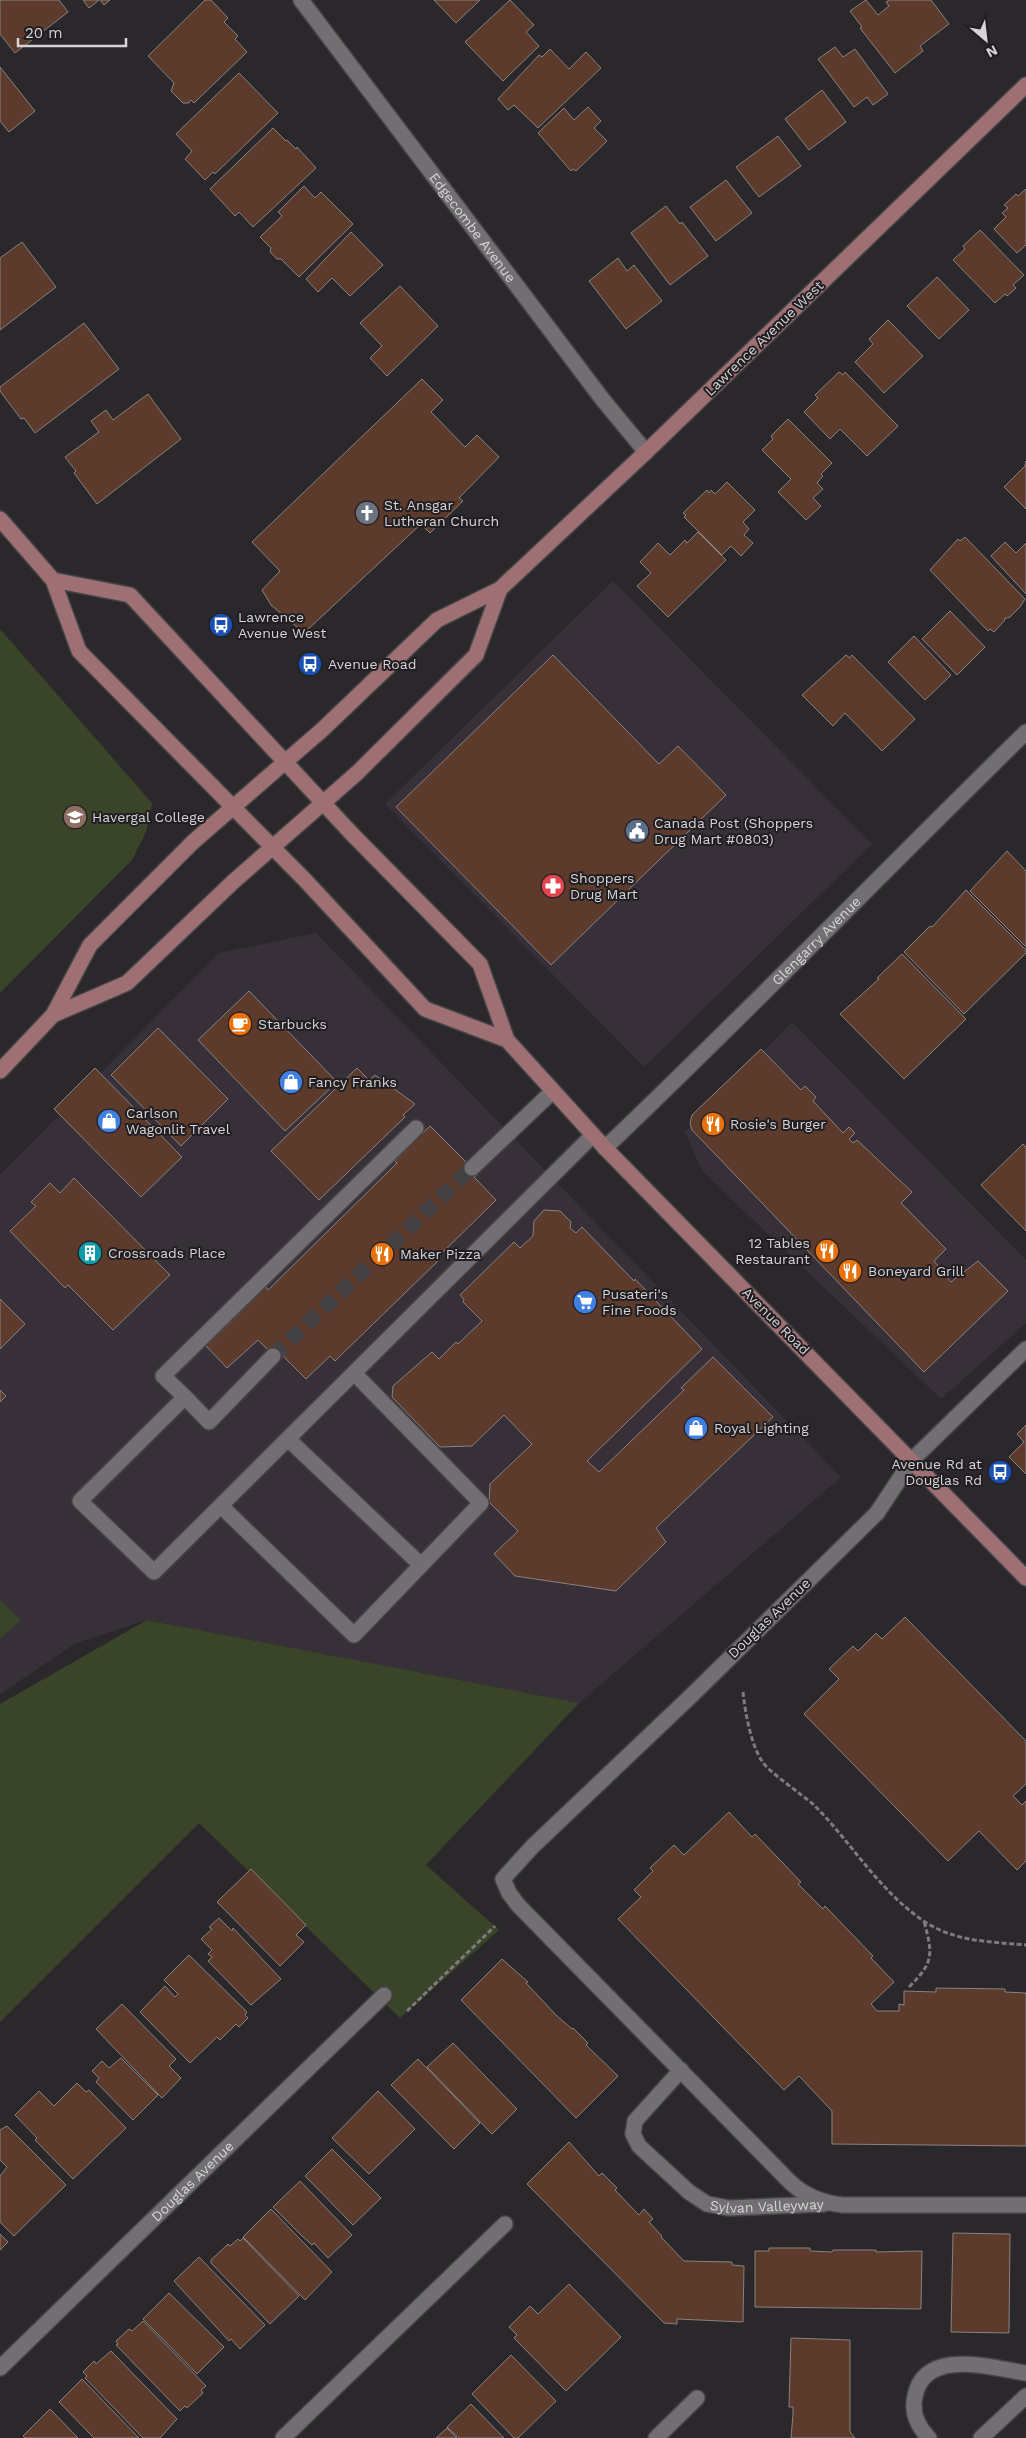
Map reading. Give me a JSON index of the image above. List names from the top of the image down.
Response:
{
  "streets": {
    "main road": ["Lawrence Avenue West", "Avenue Road"],
    "street": [
      "Edgecombe Avenue",
      "Glengarry Avenue",
      "Douglas Avenue",
      "Sylvan Valleyway"
    ]
  },
  "crossings": [
    ["Edgecombe Avenue", "Lawrence Avenue West"],
    ["Lawrence Avenue West", "Avenue Road"],
    ["Glengarry Avenue", "Avenue Road"],
    ["Avenue Road", "Douglas Avenue"],
    ["Douglas Avenue", "Sylvan Valleyway"]
  ],
  "places": {
    "church": ["St. Ansgar Lutheran Church"],
    "bus stop": ["Lawrence Avenue West", "Avenue Road", "Avenue Rd at Douglas Rd"],
    "school or university": ["Havergal College"],
    "public building": ["Canada Post (Shoppers Drug Mart #0803)"],
    "pharmacy": ["Shoppers Drug Mart"],
    "cafe": ["Starbucks"],
    "shop": ["Fancy Franks", "Carlson Wagonlit Travel", "Royal Lighting"],
    "restaurant": [
      "Rosie's Burger",
      "12 Tables Restaurant",
      "Maker Pizza",
      "Boneyard Grill"
    ],
    "building": ["Crossroads Place"],
    "supermarket": ["Pusateri's Fine Foods"]
  },
  "scale_bar": "20 m",
  "north": "bottom right"
}
